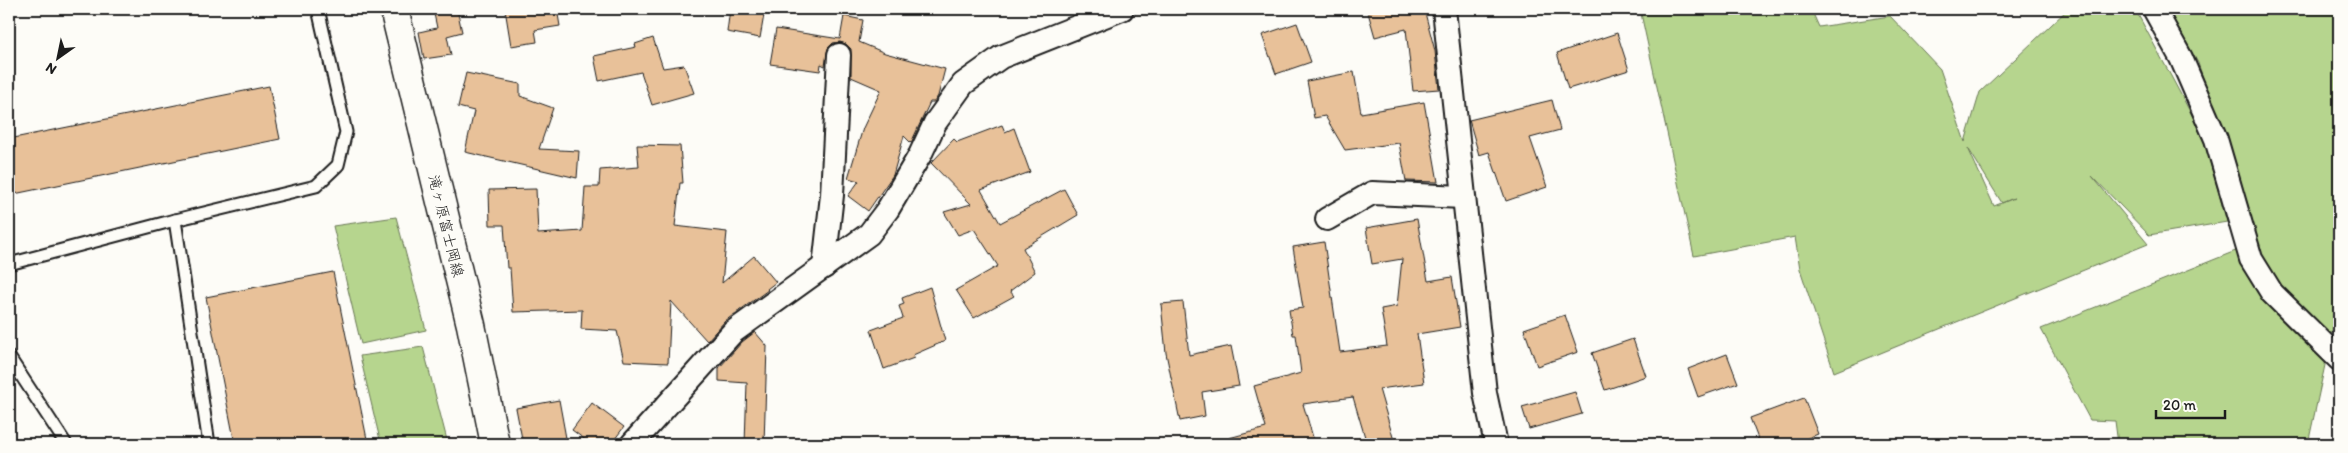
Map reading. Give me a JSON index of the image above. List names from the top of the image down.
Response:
{
  "streets": {
    "main road": ["滝ヶ原富士岡線"]
  },
  "scale_bar": "20 m",
  "north": "bottom left"
}
